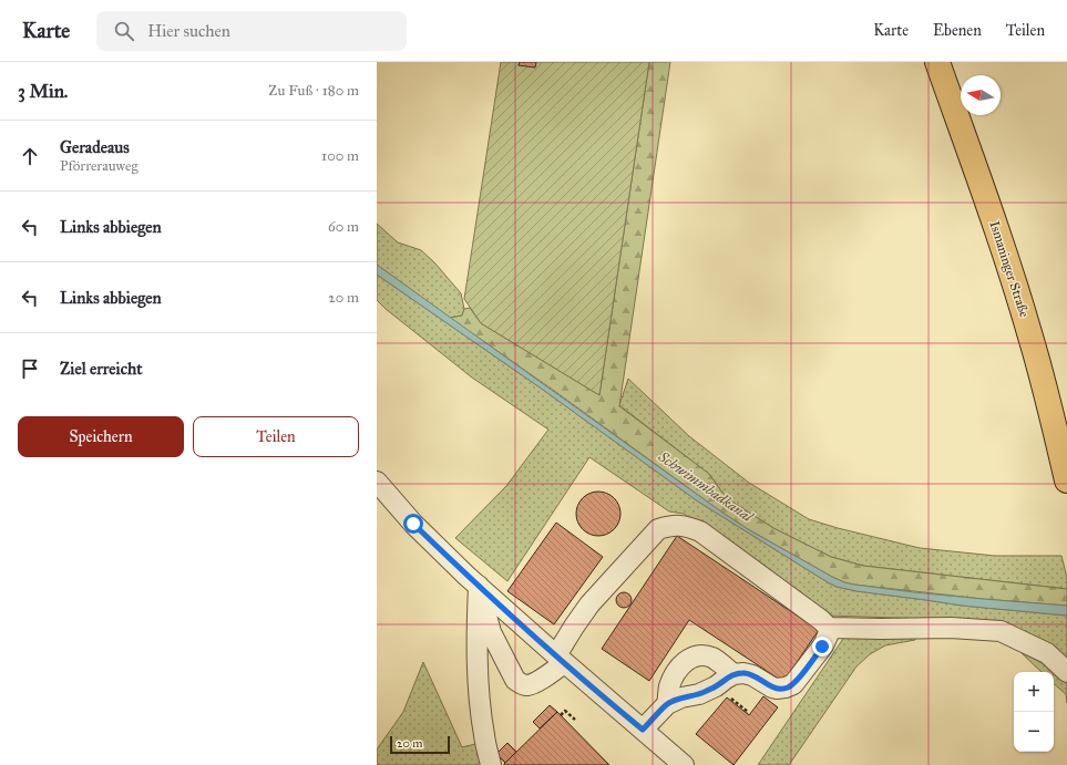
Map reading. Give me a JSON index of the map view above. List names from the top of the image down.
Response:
{
  "streets": {
    "main road": ["Ismaninger Straße"]
  },
  "water": ["Schwimmbadkanal"],
  "scale_bar": "20 m",
  "north": "left",
  "page": {
    "header": "Karte",
    "search": "Hier suchen",
    "nav": ["Karte", "Ebenen", "Teilen"],
    "heading": ["3 Min.", "Zu Fuß · 180 m"],
    "list": [
      ["Geradeaus", "Pförrerauweg", "100 m"],
      ["Links abbiegen", "60 m"],
      ["Links abbiegen", "20 m"],
      "Ziel erreicht"
    ],
    "buttons": ["Speichern", "Teilen"],
    "map_buttons": ["+", "−"],
    "scale": "20 m"
  }
}
